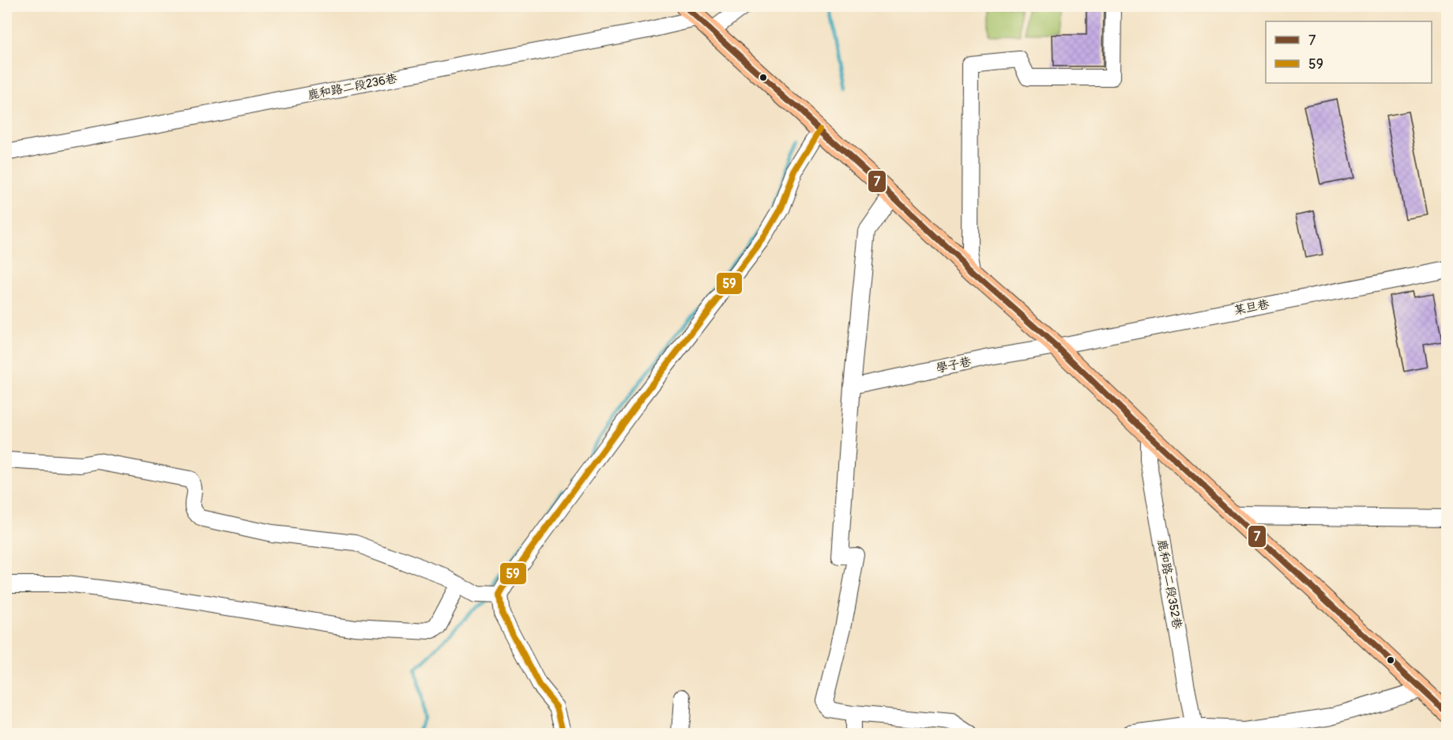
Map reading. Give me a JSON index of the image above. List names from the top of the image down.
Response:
{
  "streets": {
    "street": [
      "鹿和路二段236巷",
      "某旦巷",
      "學子巷",
      "鹿和路二段352巷"
    ]
  },
  "crossings": [
    ["某旦巷", "學子巷"]
  ],
  "lines": ["transit line 7", "transit line 59"],
  "legend": ["7", "59"]
}
